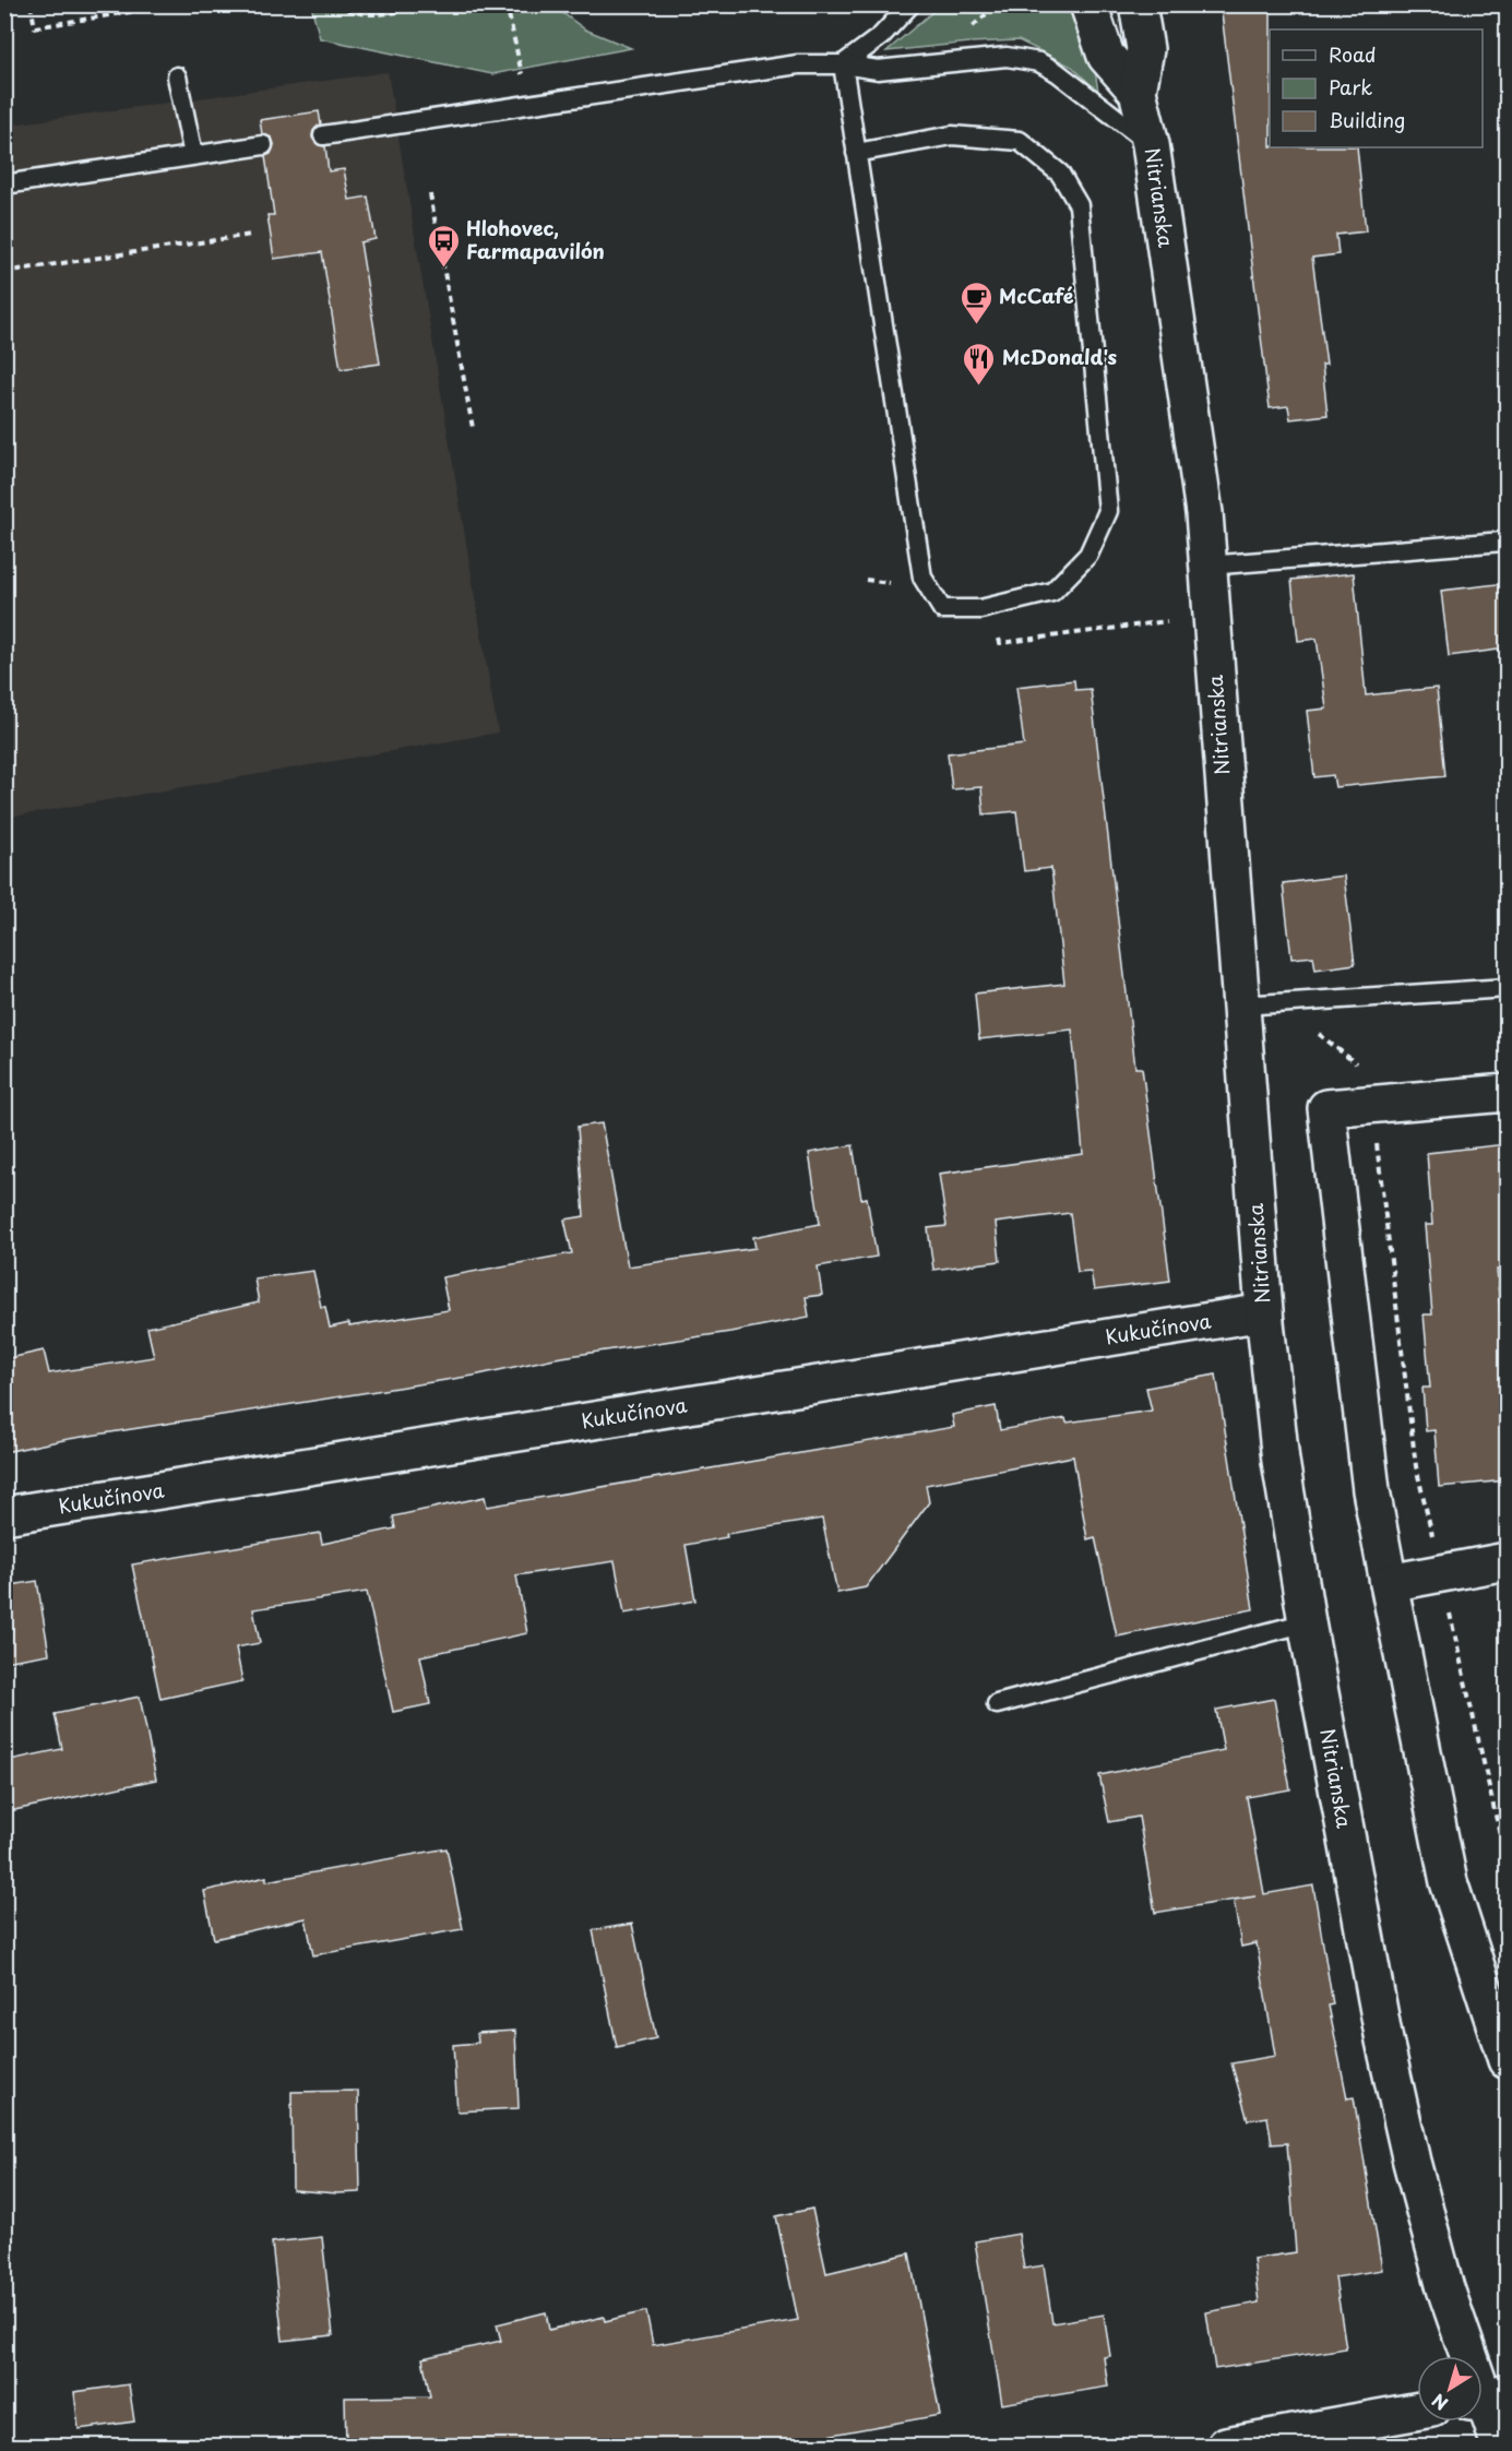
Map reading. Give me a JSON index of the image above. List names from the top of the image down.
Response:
{
  "streets": {
    "street": ["Nitrianska", "Kukučínova"]
  },
  "crossings": [
    ["Nitrianska", "Kukučínova"]
  ],
  "places": {
    "bus stop": ["Hlohovec, Farmapavilón"],
    "cafe": ["McCafé"],
    "restaurant": ["McDonald's"]
  },
  "legend": ["Road", "Park", "Building"],
  "north": "bottom left"
}
